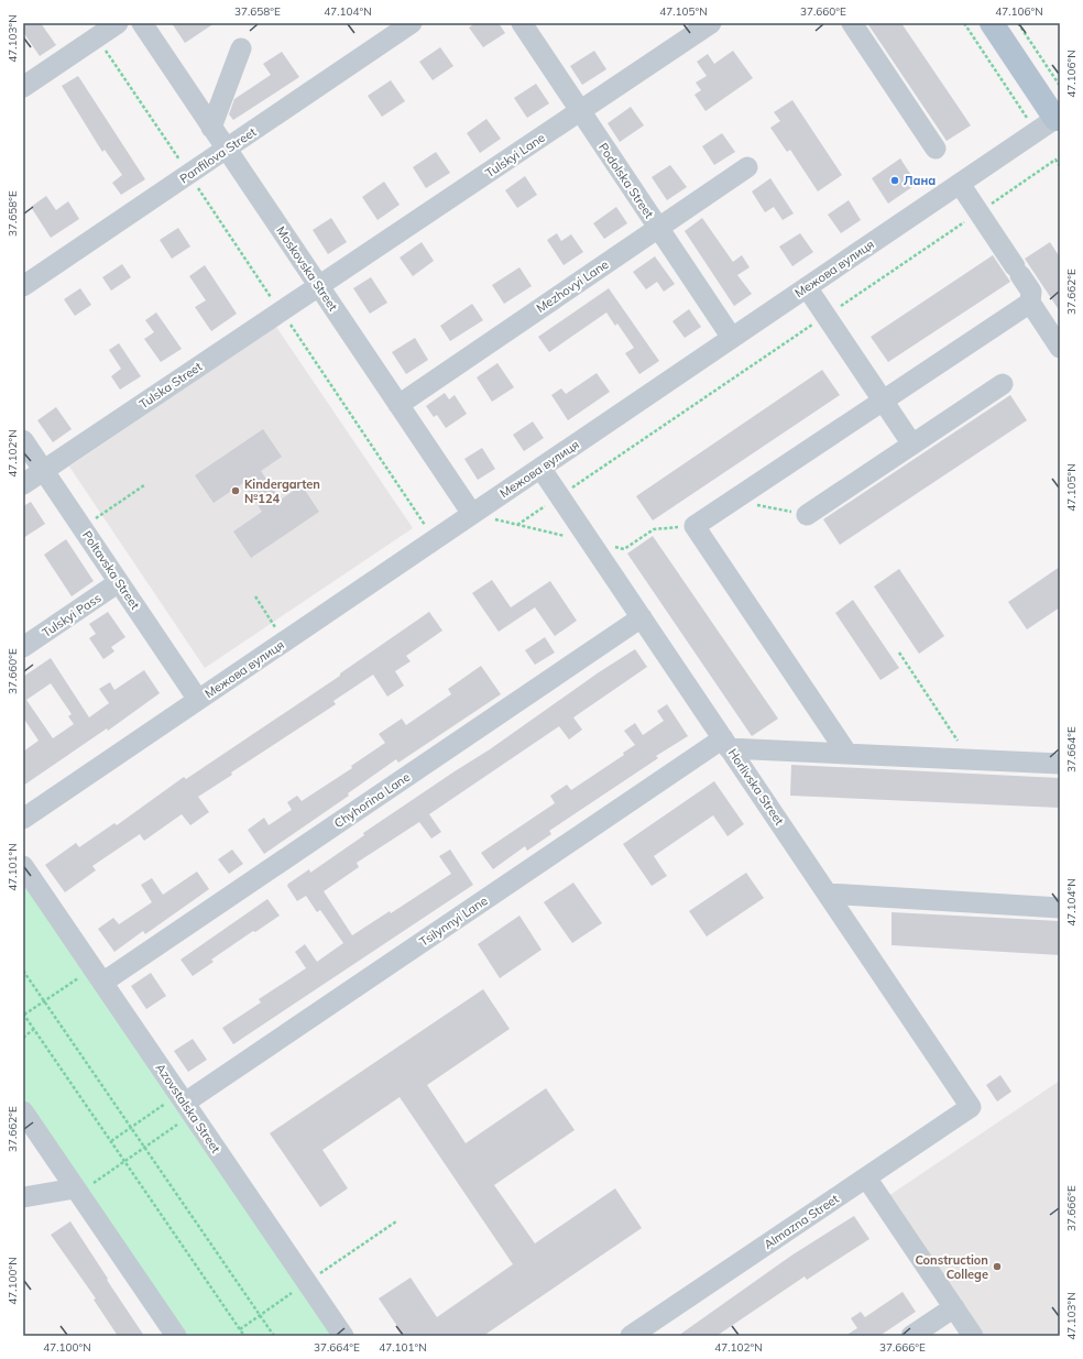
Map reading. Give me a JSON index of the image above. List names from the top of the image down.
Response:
{
  "streets": {
    "street": [
      "Panfilova Street",
      "Tulskyi Lane",
      "Podolska Street",
      "Moskovska Street",
      "Межова вулиця",
      "Mezhovyi Lane",
      "Tulska Street",
      "Poltavska Street",
      "Tulskyi Pass",
      "Horlivska Street",
      "Chyhorina Lane",
      "Tsilynnyi Lane",
      "Azovstalska Street",
      "Almazna Street"
    ]
  },
  "crossings": [
    ["Panfilova Street", "Moskovska Street"],
    ["Tulskyi Lane", "Podolska Street"],
    ["Tulskyi Lane", "Moskovska Street"],
    ["Tulskyi Lane", "Tulska Street"],
    ["Podolska Street", "Межова вулиця"],
    ["Podolska Street", "Mezhovyi Lane"],
    ["Moskovska Street", "Межова вулиця"],
    ["Moskovska Street", "Mezhovyi Lane"],
    ["Moskovska Street", "Tulska Street"],
    ["Межова вулиця", "Poltavska Street"],
    ["Межова вулиця", "Horlivska Street"],
    ["Tulska Street", "Poltavska Street"],
    ["Poltavska Street", "Tulskyi Pass"],
    ["Horlivska Street", "Chyhorina Lane"],
    ["Horlivska Street", "Tsilynnyi Lane"],
    ["Horlivska Street", "Almazna Street"],
    ["Chyhorina Lane", "Azovstalska Street"],
    ["Tsilynnyi Lane", "Azovstalska Street"]
  ],
  "places": ["Лана", "Kindergarten №124", "Construction College"],
  "coordinates": [
    "37.658°E",
    "47.104°N",
    "47.105°N",
    "37.660°E",
    "47.106°N",
    "47.103°N",
    "37.662°E",
    "47.102°N",
    "37.664°E",
    "47.101°N",
    "37.666°E",
    "47.100°N"
  ]
}
